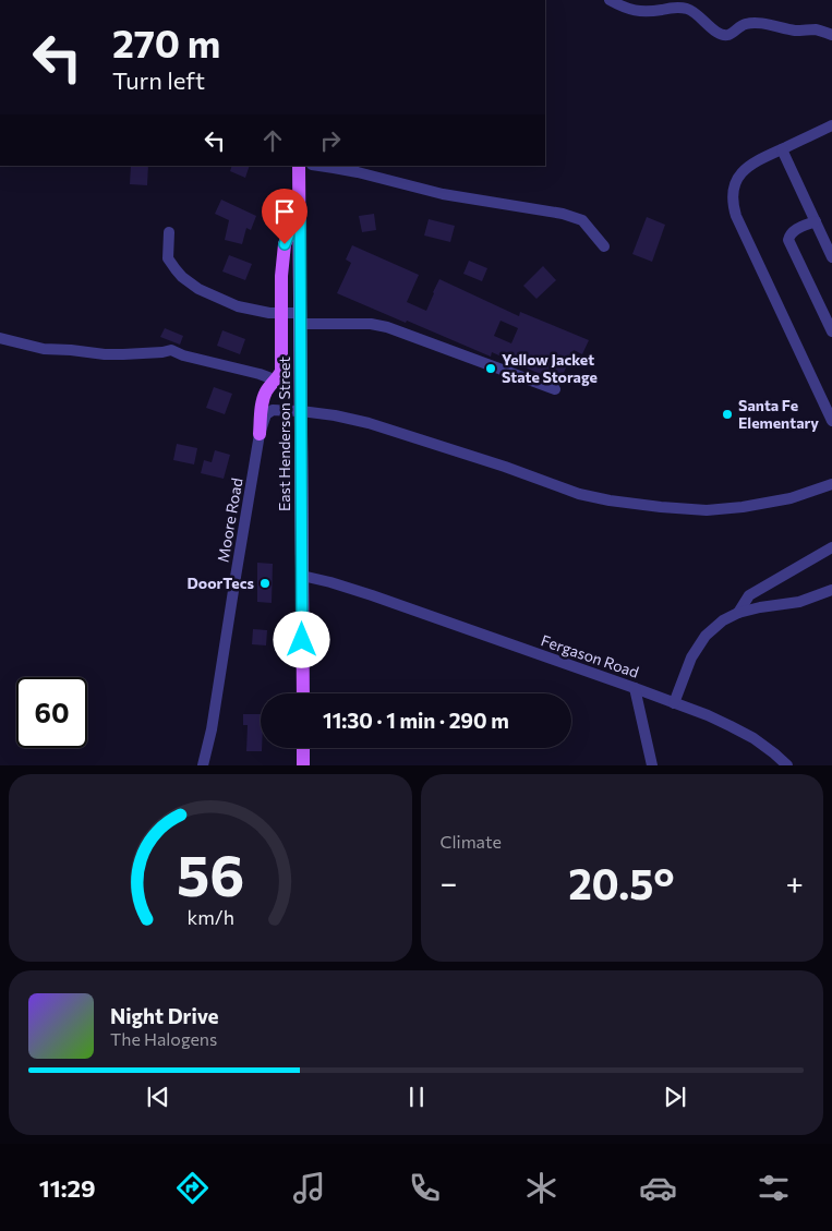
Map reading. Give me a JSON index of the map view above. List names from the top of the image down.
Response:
{
  "streets": {
    "main road": ["East Henderson Street"],
    "street": ["Moore Road", "Fergason Road"]
  },
  "crossings": [
    ["East Henderson Street", "Moore Road"],
    ["East Henderson Street", "Fergason Road"]
  ],
  "places": ["Yellow Jacket State Storage", "Santa Fe Elementary", "DoorTecs"],
  "page": {
    "turn": ["270 m", "Turn left"],
    "limit": "60",
    "trip": "11:30 · 1 min · 290 m",
    "tile": "Climate",
    "heat": ["−", "20.5°", "+"],
    "song": ["Night Drive", "The Halogens"],
    "tabs": "11:29",
    "gauge": ["56", "km/h"]
  }
}
